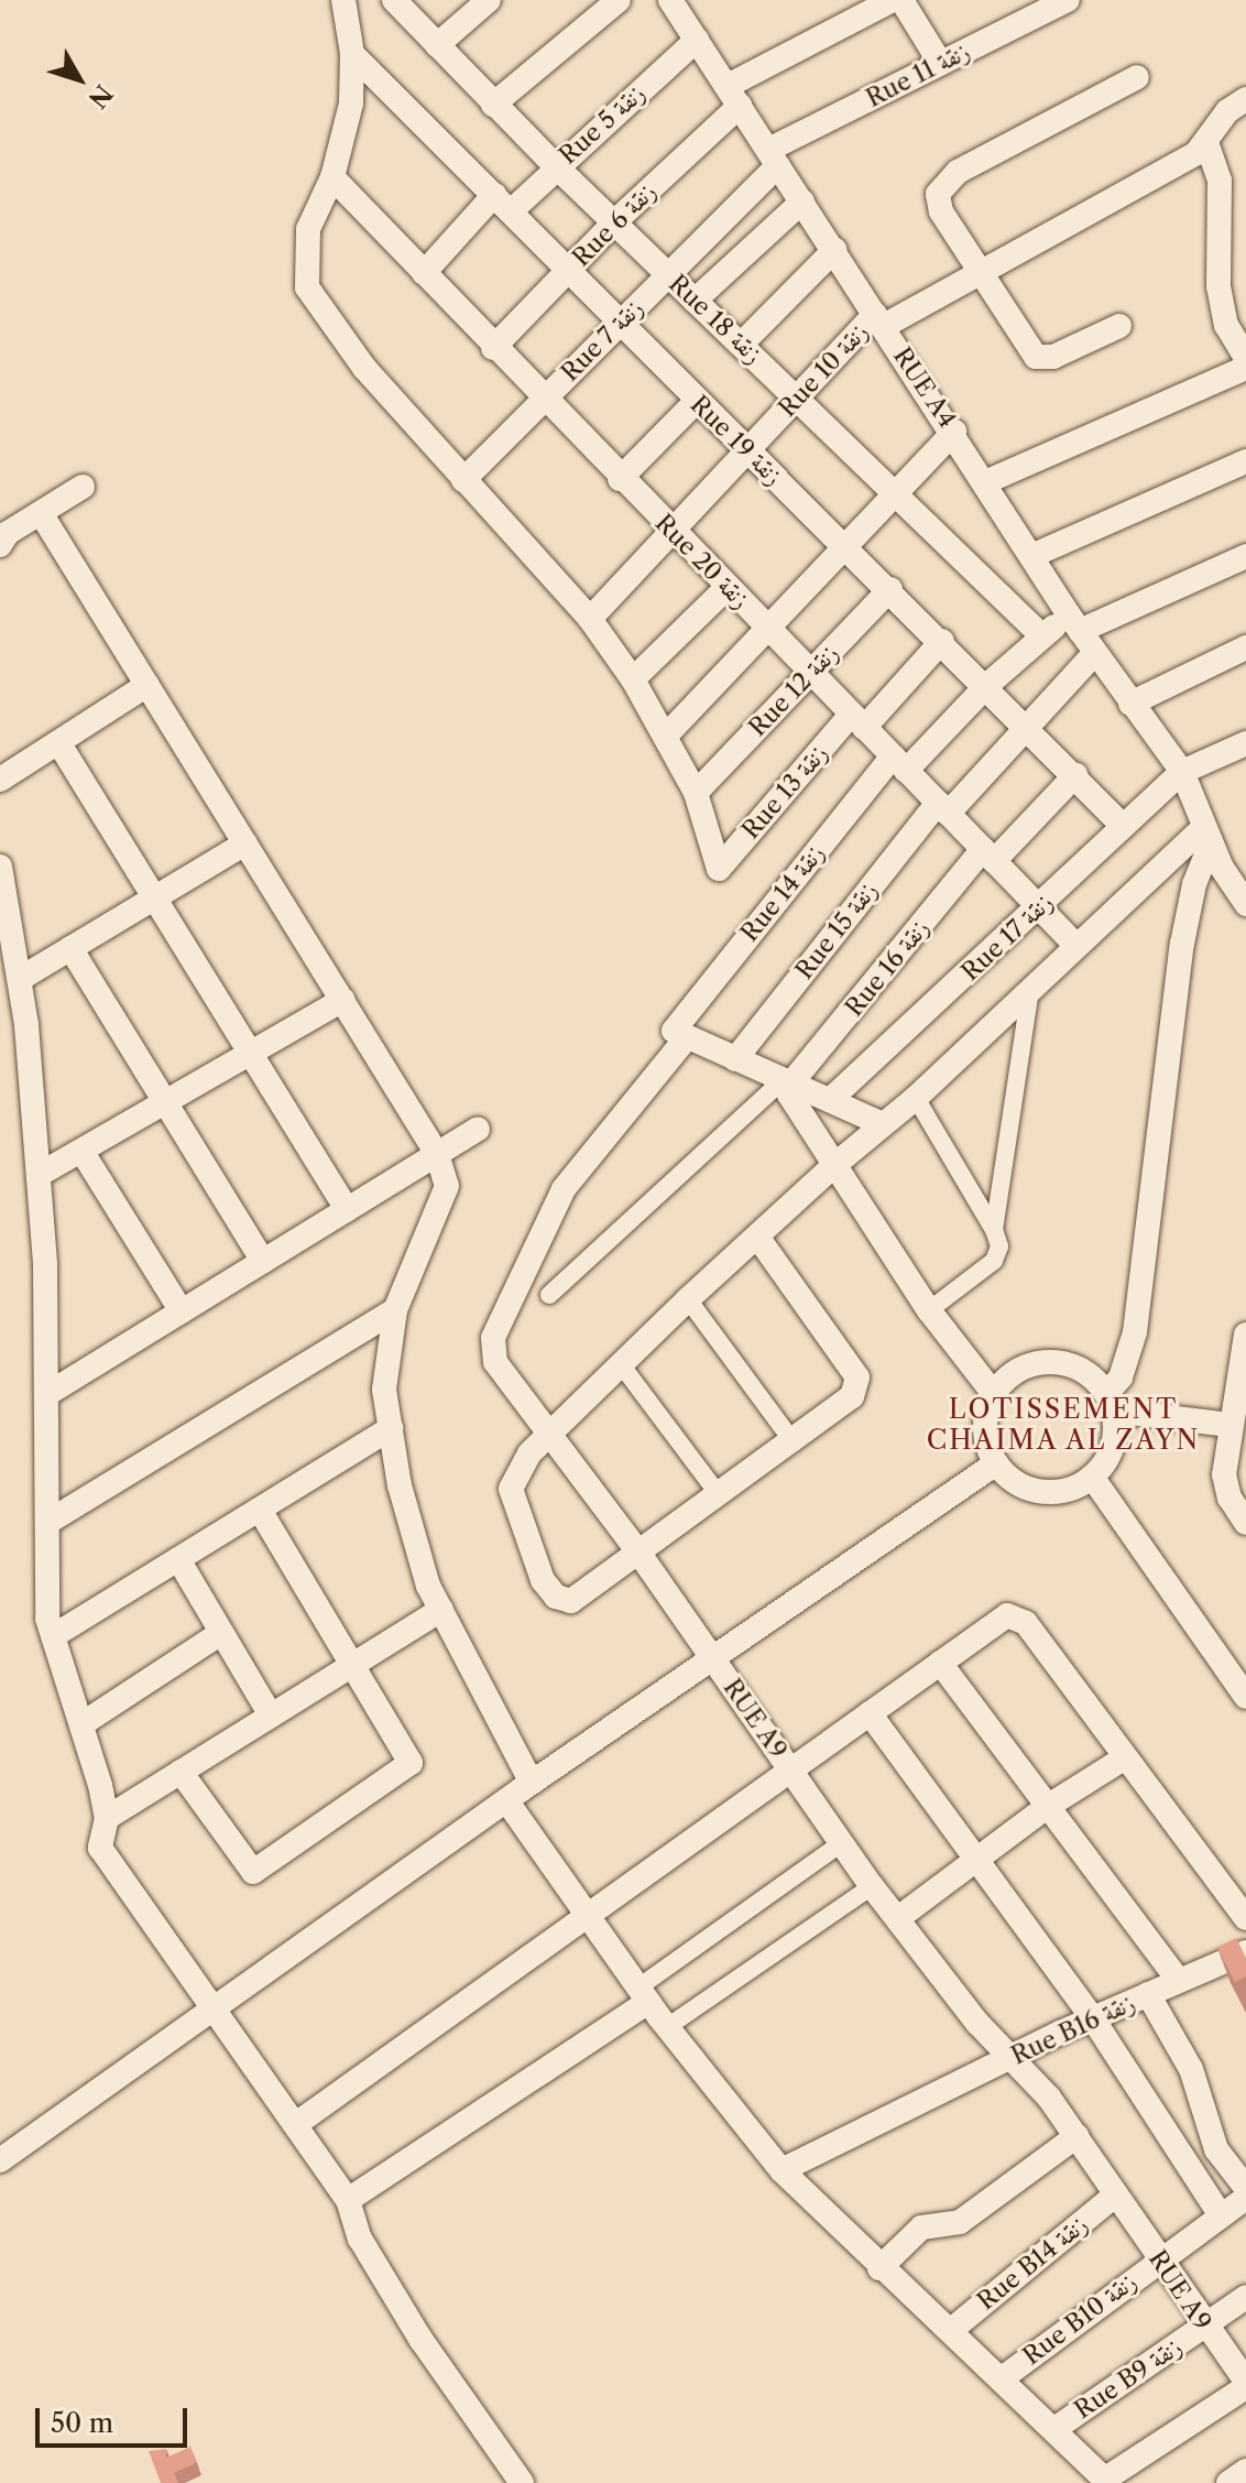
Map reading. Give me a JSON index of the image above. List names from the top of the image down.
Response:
{
  "streets": {
    "street": [
      "Rue 11 زنقة",
      "Rue 5 زنقة",
      "Rue 6 زنقة",
      "Rue 18 زنقة",
      "Rue 7 زنقة",
      "Rue 10 زنقة",
      "RUE A4",
      "Rue 19 زنقة",
      "Rue 20 زنقة",
      "Rue 12 زنقة",
      "Rue 13 زنقة",
      "Rue 14 زنقة",
      "Rue 15 زنقة",
      "Rue 17 زنقة",
      "Rue 16 زنقة",
      "RUE A9",
      "Rue B16 زنقة",
      "Rue B14 زنقة",
      "Rue B10 زنقة",
      "Rue B9 زنقة"
    ]
  },
  "crossings": [
    ["Rue 11 زنقة", "Rue 7 زنقة"],
    ["Rue 11 زنقة", "RUE A4"],
    ["Rue 5 زنقة", "Rue 18 زنقة"],
    ["Rue 5 زنقة", "RUE A4"],
    ["Rue 5 زنقة", "Rue 19 زنقة"],
    ["Rue 5 زنقة", "Rue 20 زنقة"],
    ["Rue 6 زنقة", "Rue 18 زنقة"],
    ["Rue 6 زنقة", "RUE A4"],
    ["Rue 6 زنقة", "Rue 19 زنقة"],
    ["Rue 6 زنقة", "Rue 20 زنقة"],
    ["Rue 18 زنقة", "Rue 7 زنقة"],
    ["Rue 18 زنقة", "Rue 10 زنقة"],
    ["Rue 18 زنقة", "Rue 14 زنقة"],
    ["Rue 7 زنقة", "RUE A4"],
    ["Rue 7 زنقة", "Rue 19 زنقة"],
    ["Rue 7 زنقة", "Rue 20 زنقة"],
    ["Rue 10 زنقة", "RUE A4"],
    ["Rue 10 زنقة", "Rue 19 زنقة"],
    ["Rue 10 زنقة", "Rue 20 زنقة"],
    ["RUE A4", "Rue 14 زنقة"],
    ["RUE A4", "Rue 15 زنقة"],
    ["RUE A4", "Rue 17 زنقة"],
    ["Rue 19 زنقة", "Rue 12 زنقة"],
    ["Rue 19 زنقة", "Rue 13 زنقة"],
    ["Rue 19 زنقة", "Rue 14 زنقة"],
    ["Rue 19 زنقة", "Rue 15 زنقة"],
    ["Rue 19 زنقة", "Rue 17 زنقة"],
    ["Rue 19 زنقة", "Rue 16 زنقة"],
    ["Rue 20 زنقة", "Rue 12 زنقة"],
    ["Rue 20 زنقة", "Rue 13 زنقة"],
    ["Rue 20 زنقة", "Rue 14 زنقة"],
    ["Rue 20 زنقة", "Rue 15 زنقة"],
    ["Rue 20 زنقة", "Rue 17 زنقة"],
    ["Rue 20 زنقة", "Rue 16 زنقة"],
    ["Rue 12 زنقة", "Rue 13 زنقة"],
    ["Rue 14 زنقة", "RUE A9"],
    ["RUE A9", "Rue B16 زنقة"],
    ["RUE A9", "Rue B14 زنقة"],
    ["RUE A9", "Rue B10 زنقة"],
    ["RUE A9", "Rue B9 زنقة"]
  ],
  "districts": ["LOTISSEMENT CHAIMA AL ZAYN"],
  "scale_bar": "50 m",
  "north": "bottom right"
}
